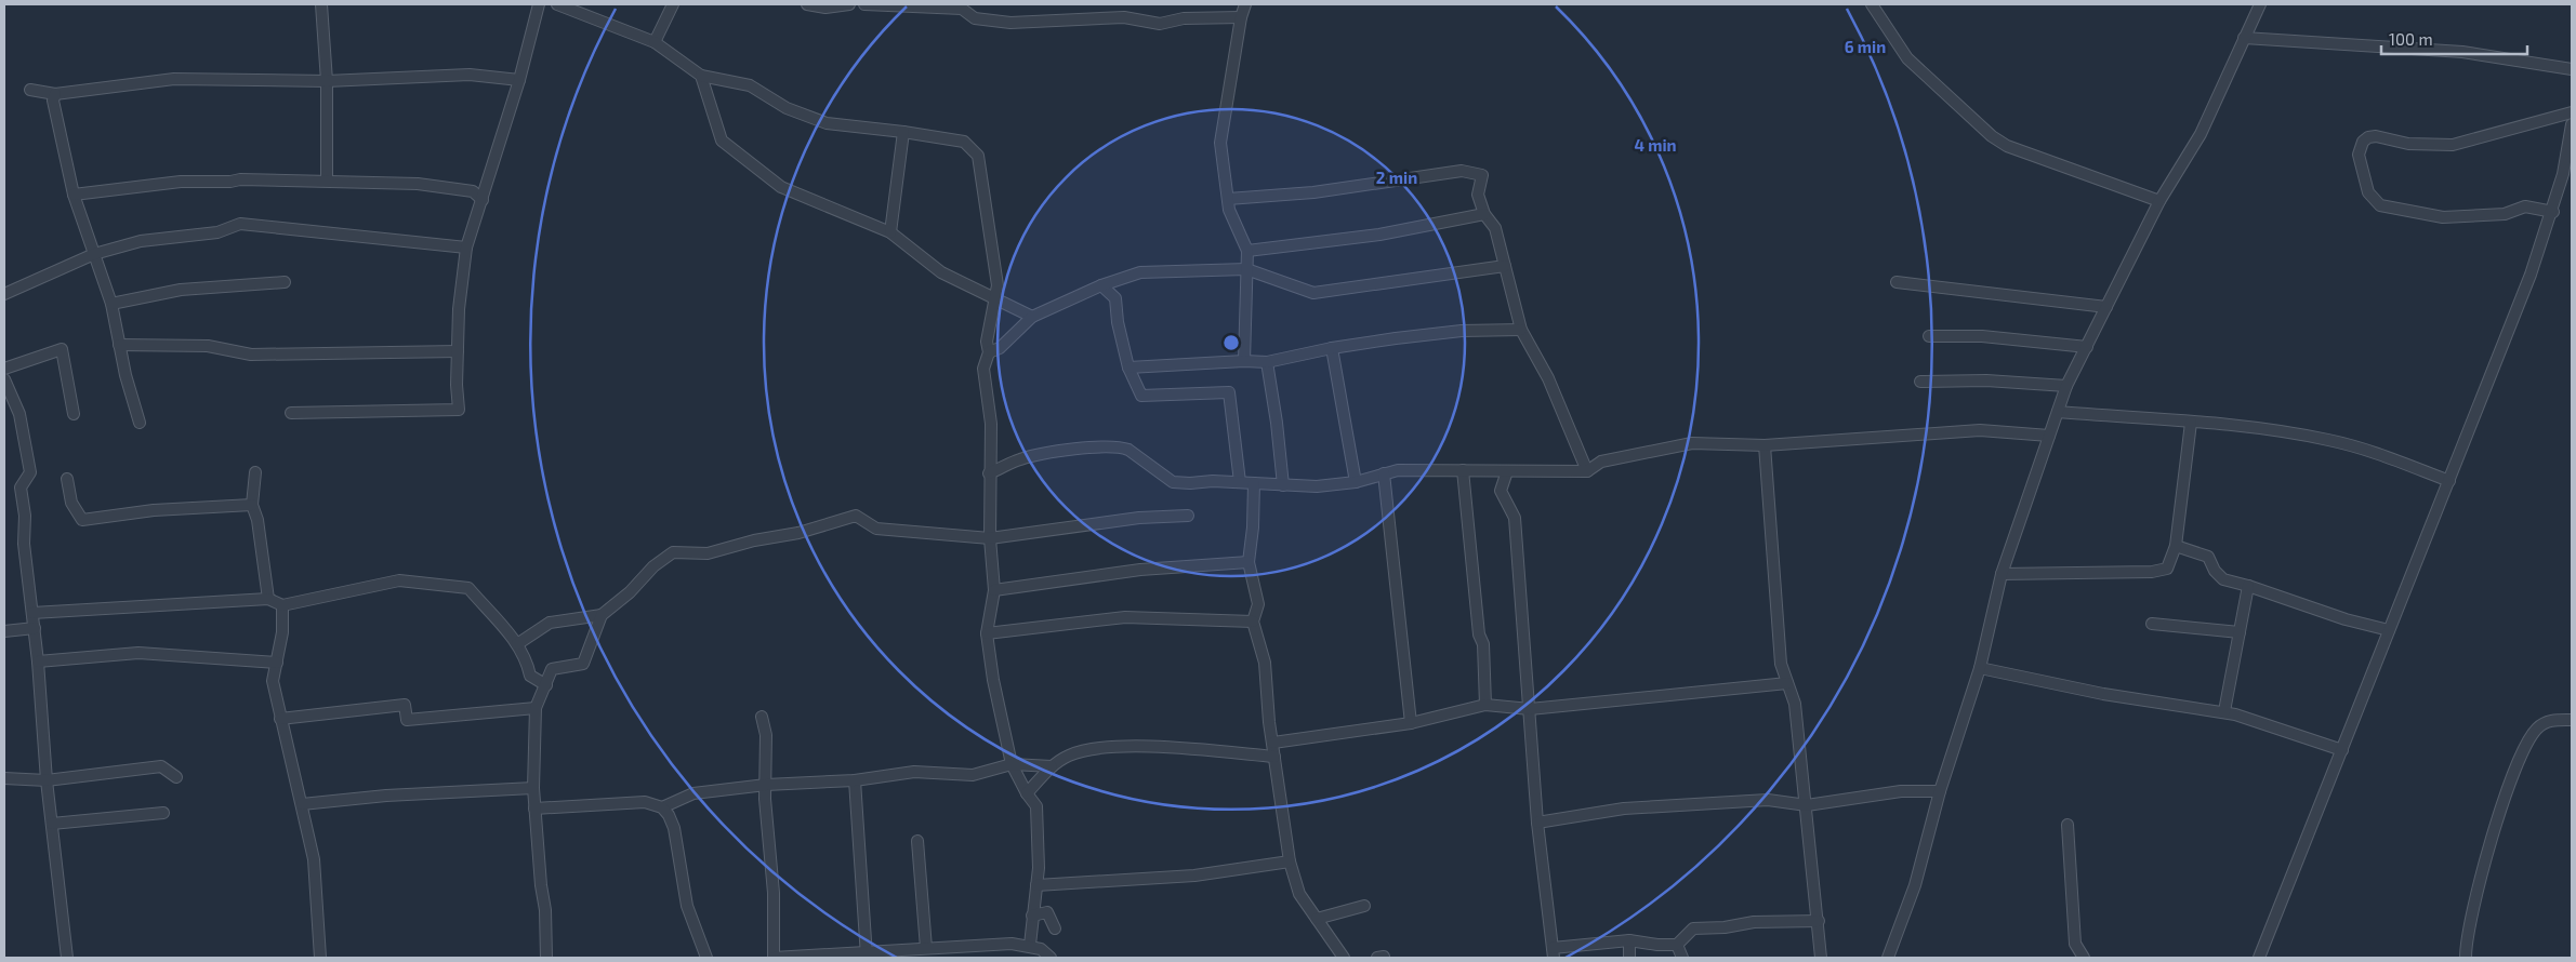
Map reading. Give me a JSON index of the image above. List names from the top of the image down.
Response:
{
  "scale_bar": "100 m",
  "rings": ["6 min", "4 min", "2 min"]
}
